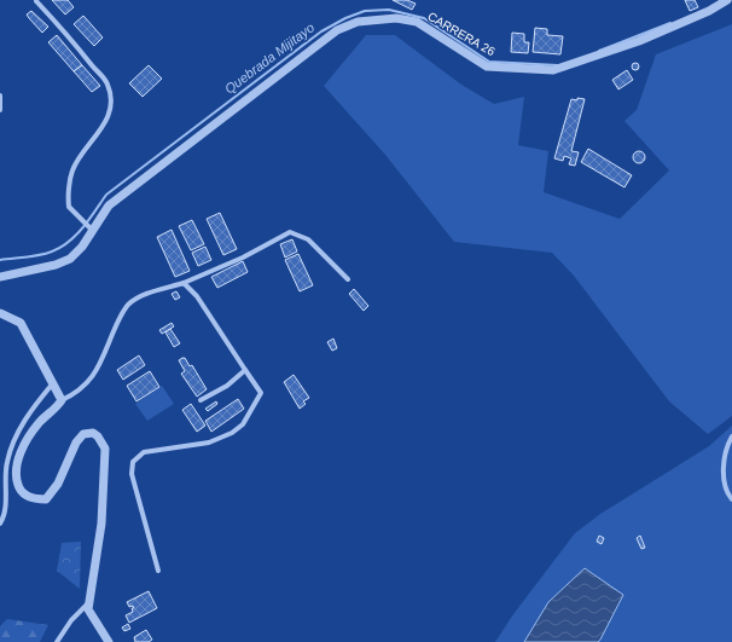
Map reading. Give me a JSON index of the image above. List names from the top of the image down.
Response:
{
  "streets": {
    "street": ["CARRERA 26"]
  },
  "water": ["Quebrada Mijitayo"]
}
